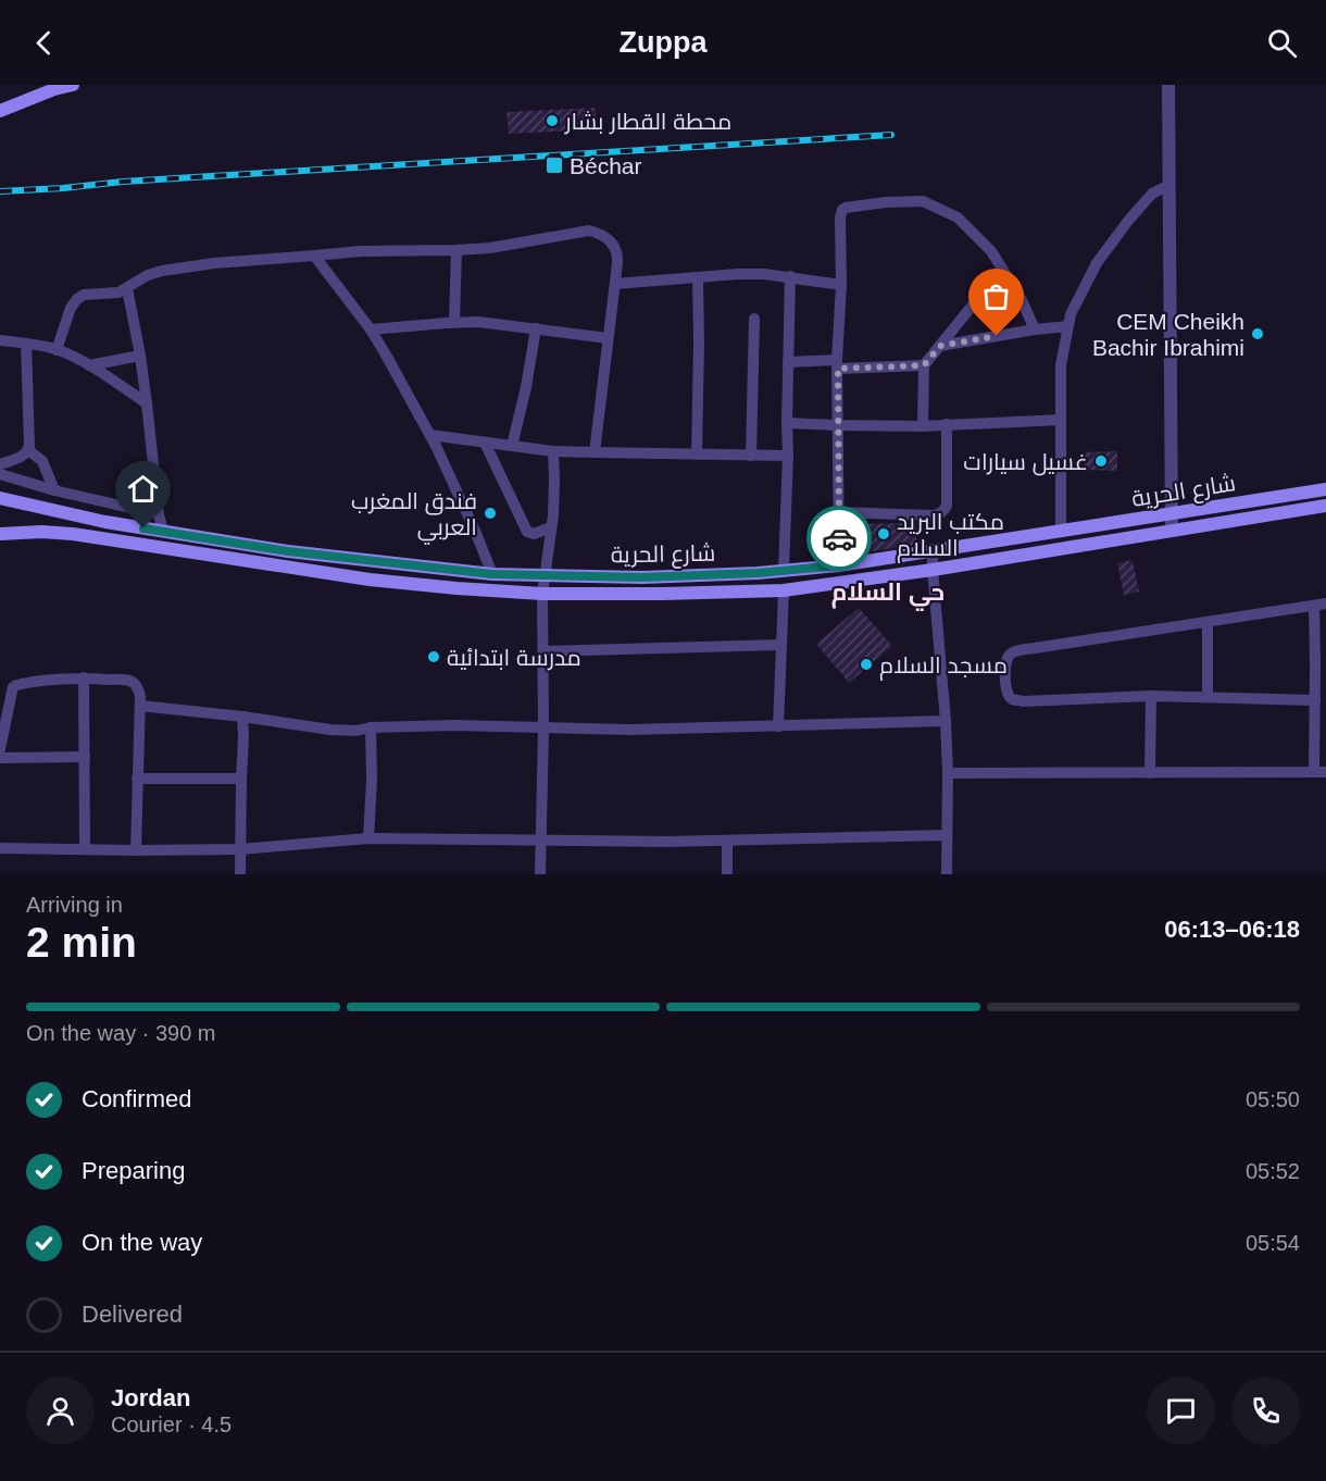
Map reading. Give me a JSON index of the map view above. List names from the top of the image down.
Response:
{
  "streets": {
    "main road": ["شارع الحرية"]
  },
  "districts": ["حي السلام"],
  "places": {
    "other": [
      "محطة القطار بشار",
      "CEM Cheikh Bachir Ibrahimi",
      "غسيل سيارات",
      "فندق المغرب العربي",
      "مكتب البريد السلام",
      "مدرسة ابتدائية",
      "مسجد السلام"
    ],
    "transit": ["Béchar"]
  },
  "page": {
    "header": "Zuppa",
    "heading": ["2 min", "Arriving in", "06:13–06:18"],
    "panel": ["Jordan", "Courier · 4.5"],
    "bar": "On the way · 390 m",
    "list": [
      ["Confirmed", "05:50"],
      ["Preparing", "05:52"],
      ["On the way", "05:54"],
      "Delivered"
    ]
  }
}
